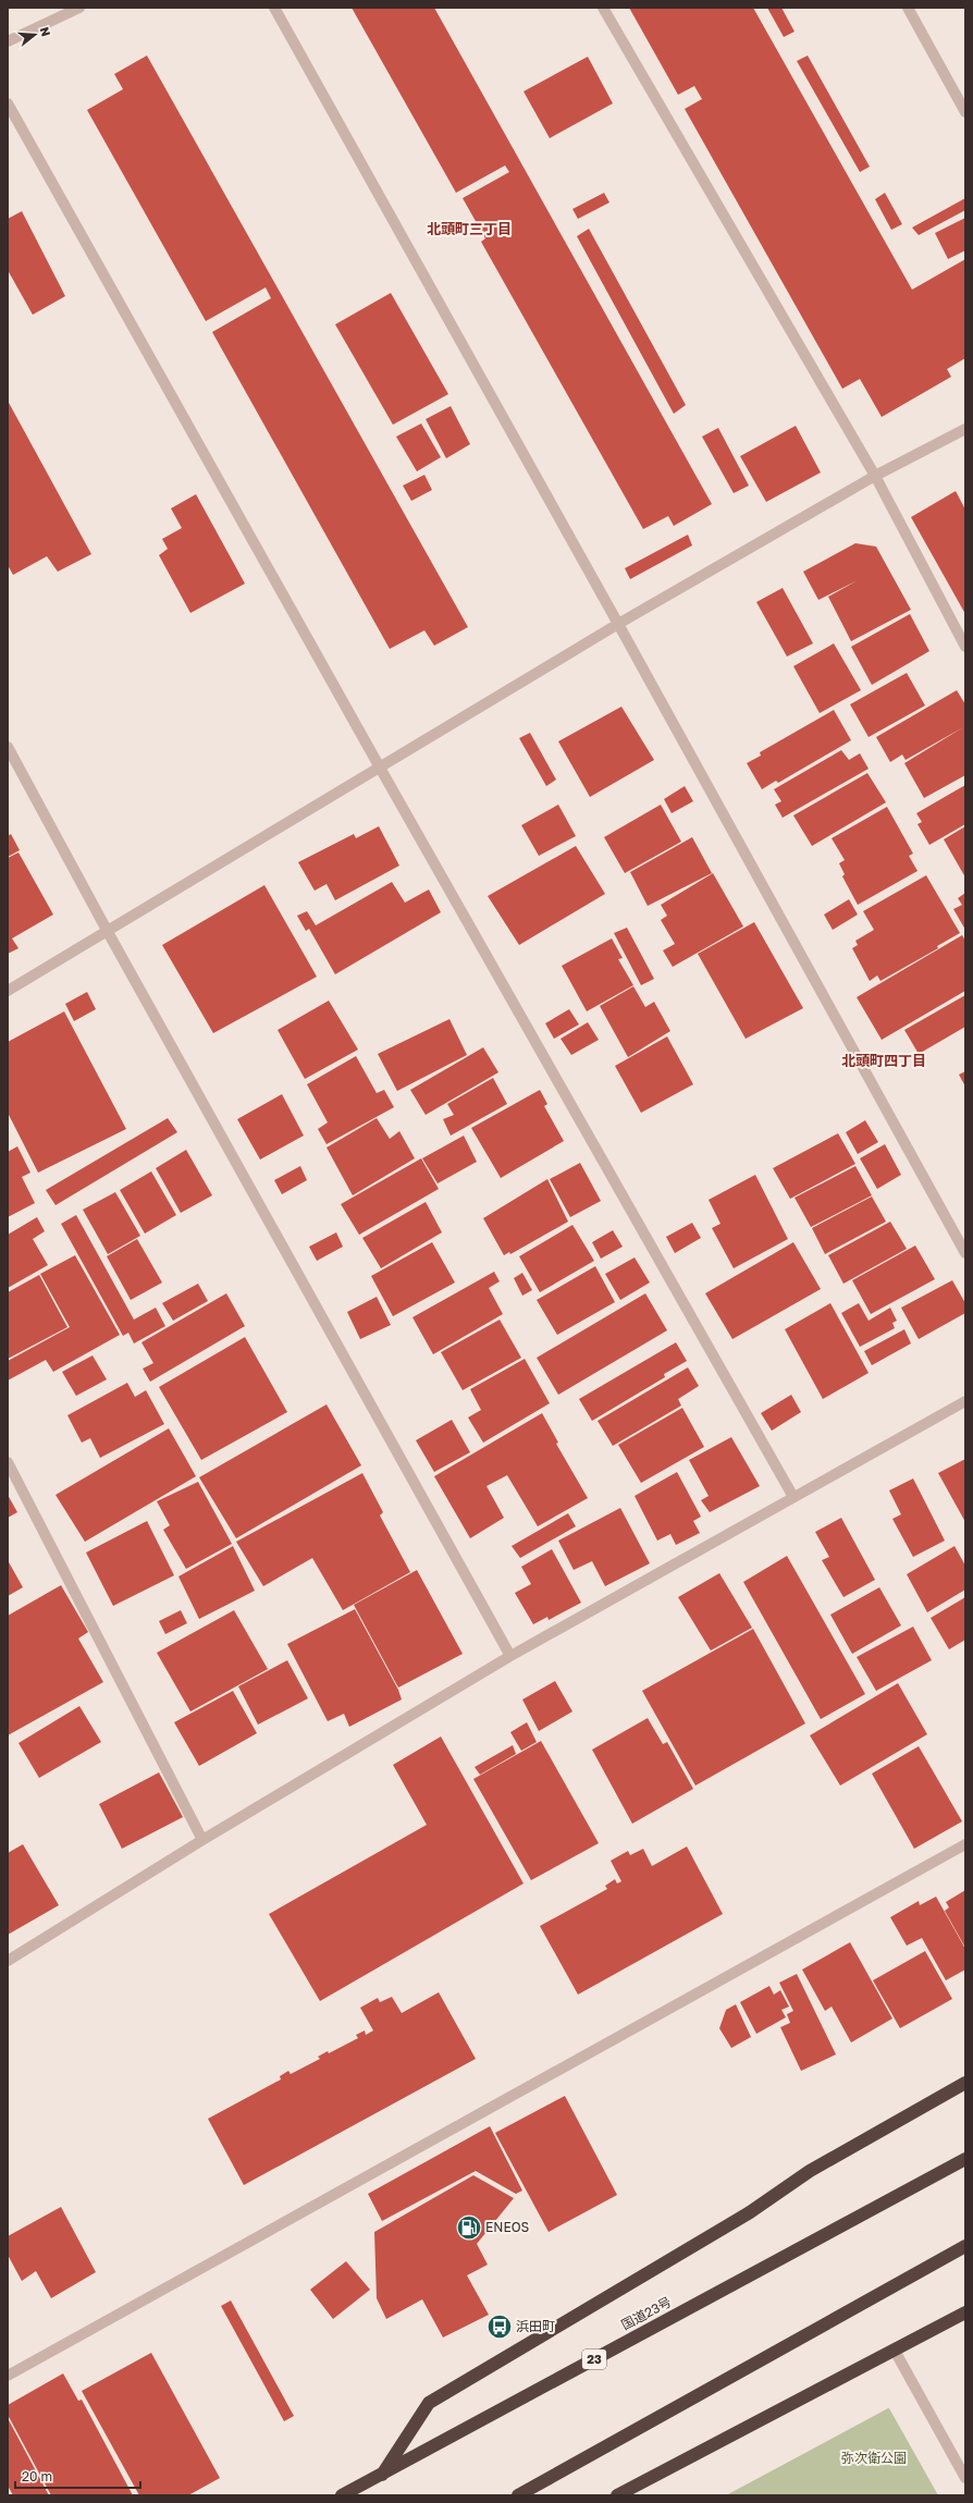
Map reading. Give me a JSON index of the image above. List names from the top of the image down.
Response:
{
  "streets": {
    "highway": ["国道23号", "23"]
  },
  "districts": ["北頭町三丁目", "北頭町四丁目"],
  "parks": ["弥次衛公園"],
  "places": {
    "fuel station": ["ENEOS"],
    "bus stop": ["浜田町"]
  },
  "scale_bar": "20 m",
  "north": "right"
}
